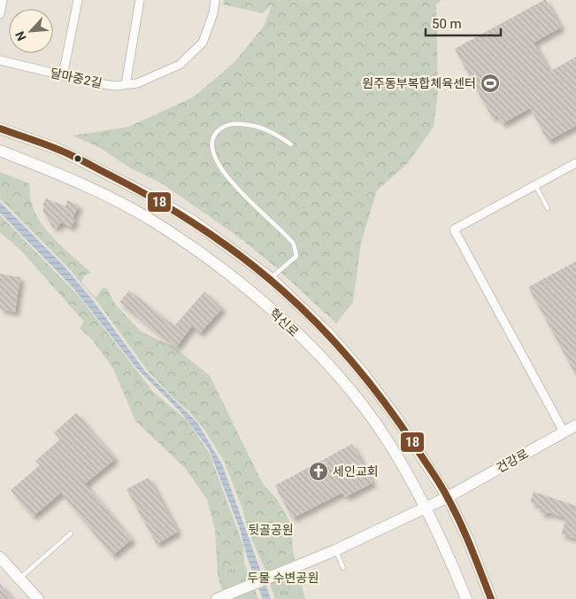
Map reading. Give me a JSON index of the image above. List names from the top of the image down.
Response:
{
  "streets": {
    "street": ["달마중2길", "혁신로", "건강로"]
  },
  "crossings": [
    ["혁신로", "건강로"]
  ],
  "parks": ["뒷골공원", "두물 수변공원"],
  "places": {
    "sports": ["원주동부복합체육센터"],
    "church": ["세인교회"]
  },
  "lines": ["transit line 18"],
  "scale_bar": "50 m",
  "north": "bottom left"
}
